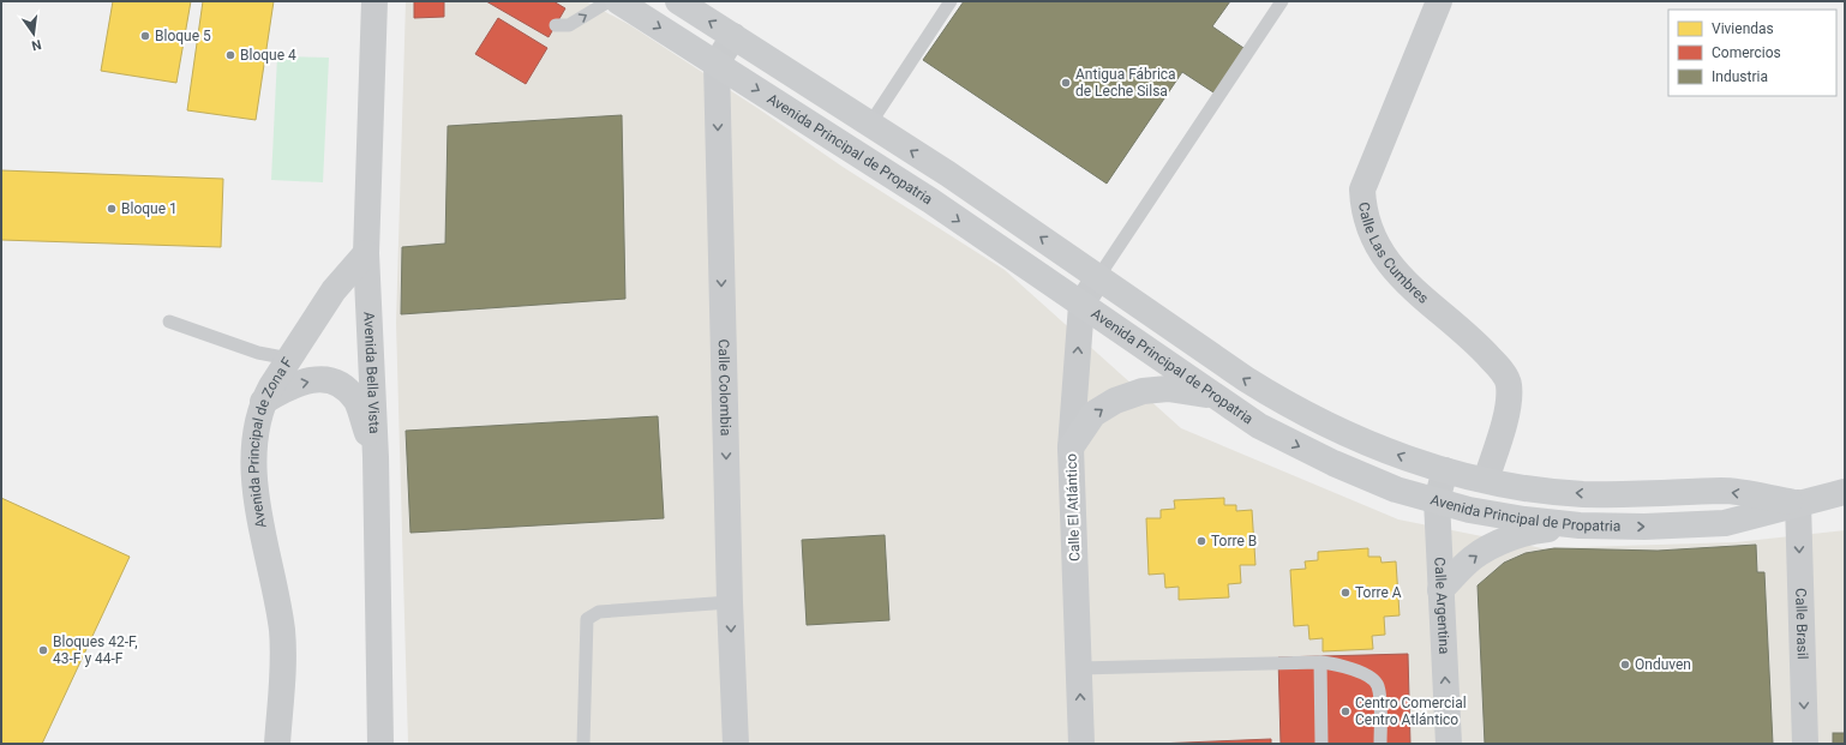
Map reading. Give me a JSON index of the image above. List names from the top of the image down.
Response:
{
  "streets": {
    "main road": ["Avenida Principal de Propatria"],
    "street": [
      "Calle Las Cumbres",
      "Avenida Bella Vista",
      "Calle Colombia",
      "Avenida Principal de Zona F",
      "Calle El Atlántico",
      "Calle Argentina",
      "Calle Brasil"
    ]
  },
  "crossings": [
    ["Avenida Principal de Propatria", "Calle Las Cumbres"],
    ["Avenida Principal de Propatria", "Calle Colombia"],
    ["Avenida Principal de Propatria", "Calle El Atlántico"],
    ["Avenida Principal de Propatria", "Calle Argentina"],
    ["Avenida Principal de Propatria", "Calle Brasil"],
    ["Avenida Bella Vista", "Avenida Principal de Zona F"]
  ],
  "one_way": [
    "Calle Colombia",
    "Calle El Atlántico",
    "Calle Argentina",
    "Calle Brasil"
  ],
  "places": [
    "Bloque 5",
    "Bloque 4",
    "Antigua Fábrica de Leche Silsa",
    "Bloque 1",
    "Torre B",
    "Torre A",
    "Bloques 42-F, 43-F y 44-F",
    "Onduven",
    "Centro Comercial Centro Atlántico"
  ],
  "legend": ["Viviendas", "Comercios", "Industria"],
  "north": "bottom"
}
